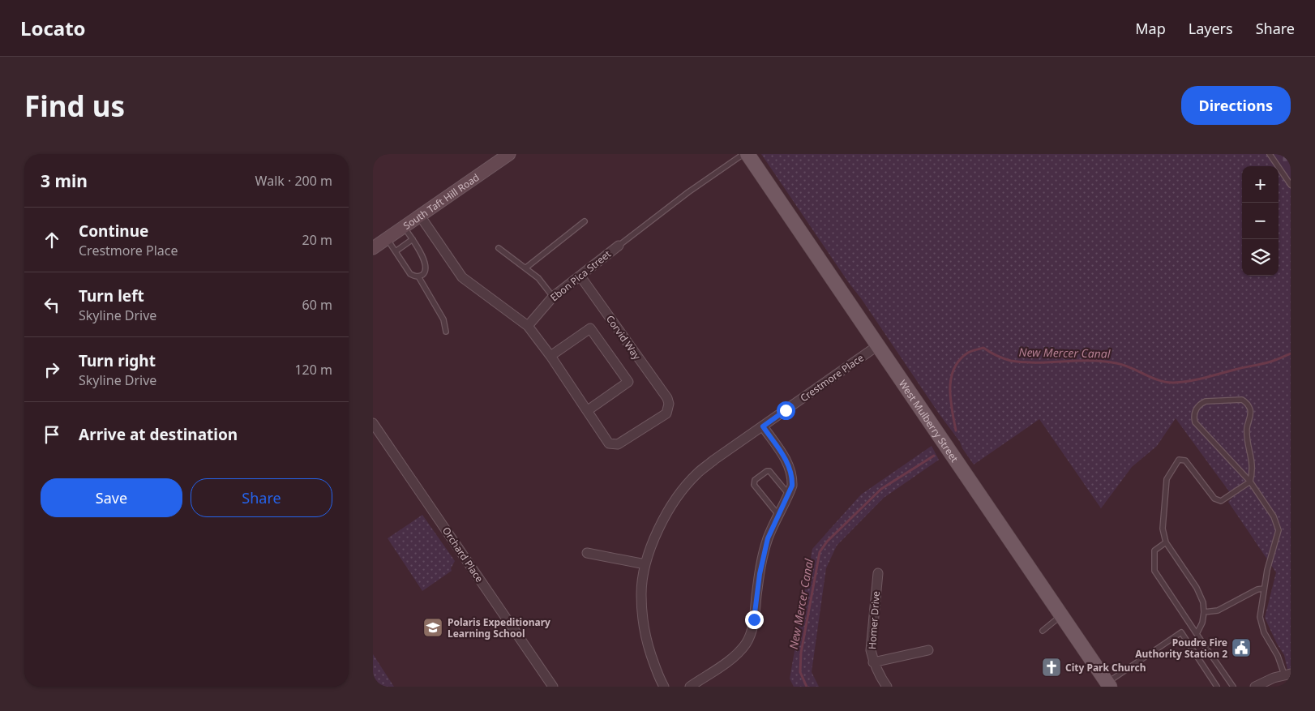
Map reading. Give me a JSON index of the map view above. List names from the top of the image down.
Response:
{
  "streets": {
    "main road": ["South Taft Hill Road", "West Mulberry Street"],
    "street": [
      "Ebon Pica Street",
      "Corvid Way",
      "Crestmore Place",
      "Orchard Place",
      "Homer Drive"
    ]
  },
  "crossings": [
    ["Ebon Pica Street", "Corvid Way"],
    ["Crestmore Place", "West Mulberry Street"]
  ],
  "water": ["New Mercer Canal"],
  "places": {
    "school or university": ["Polaris Expeditionary Learning School"],
    "public building": ["Poudre Fire Authority Station 2"],
    "church": ["City Park Church"]
  },
  "page": {
    "header": "Locato",
    "nav": ["Map", "Layers", "Share"],
    "buttons": [
      "Directions",
      ["Save", "Share"]
    ],
    "title": "Find us",
    "heading": ["3 min", "Walk · 200 m"],
    "map_buttons": ["+", "−"],
    "list": [
      ["Continue", "Crestmore Place", "20 m"],
      ["Turn left", "Skyline Drive", "60 m"],
      ["Turn right", "Skyline Drive", "120 m"],
      "Arrive at destination"
    ]
  }
}
